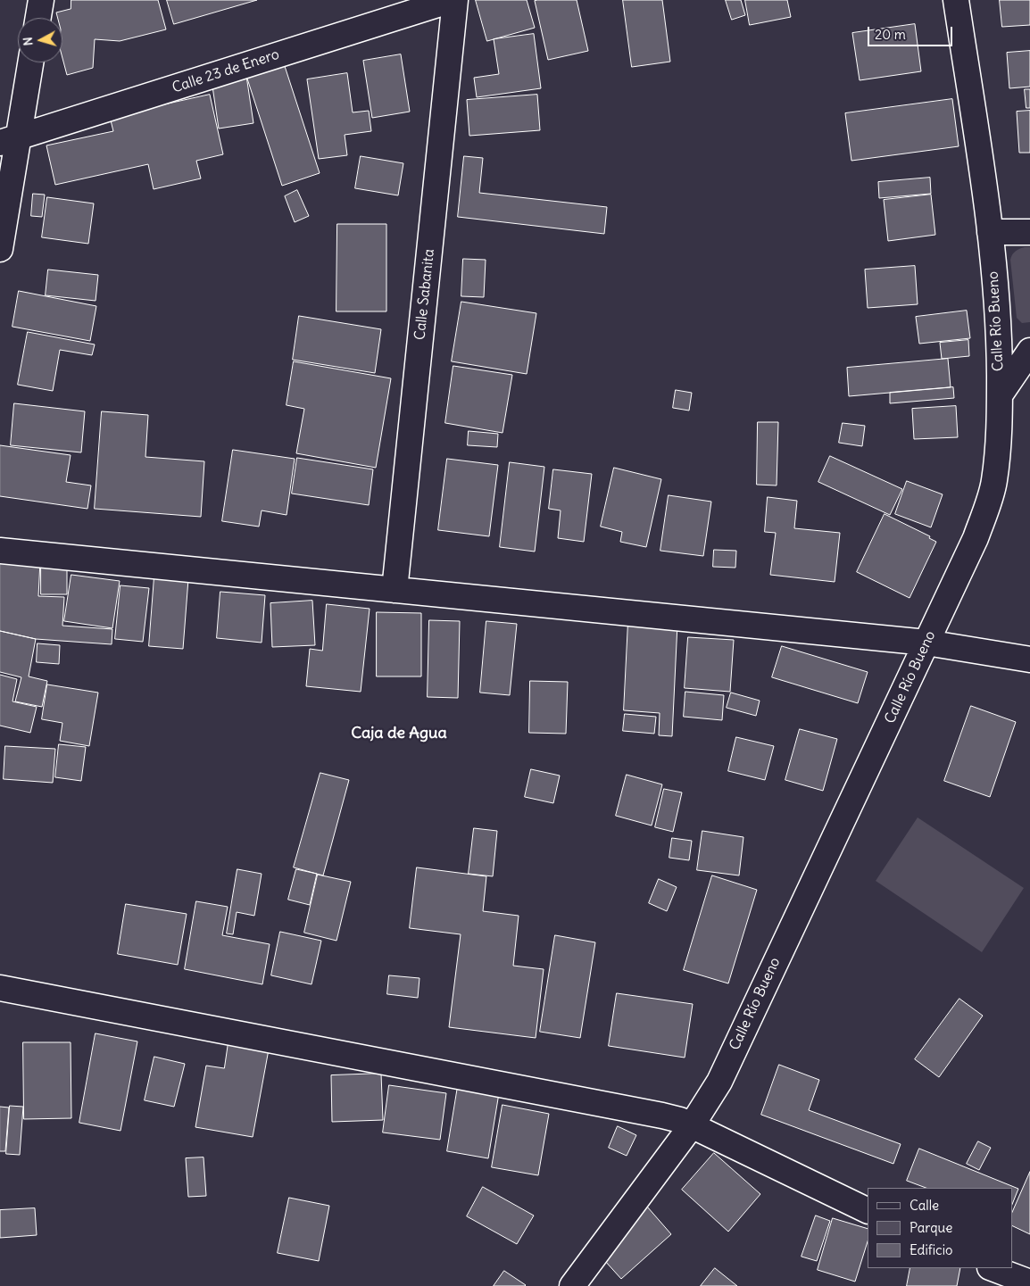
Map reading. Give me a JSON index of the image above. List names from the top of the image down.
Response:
{
  "streets": {
    "street": ["Calle 23 de Enero", "Calle Sabanita", "Calle Río Bueno"]
  },
  "districts": ["Caja de Agua"],
  "legend": ["Calle", "Parque", "Edificio"],
  "scale_bar": "20 m",
  "north": "left"
}
